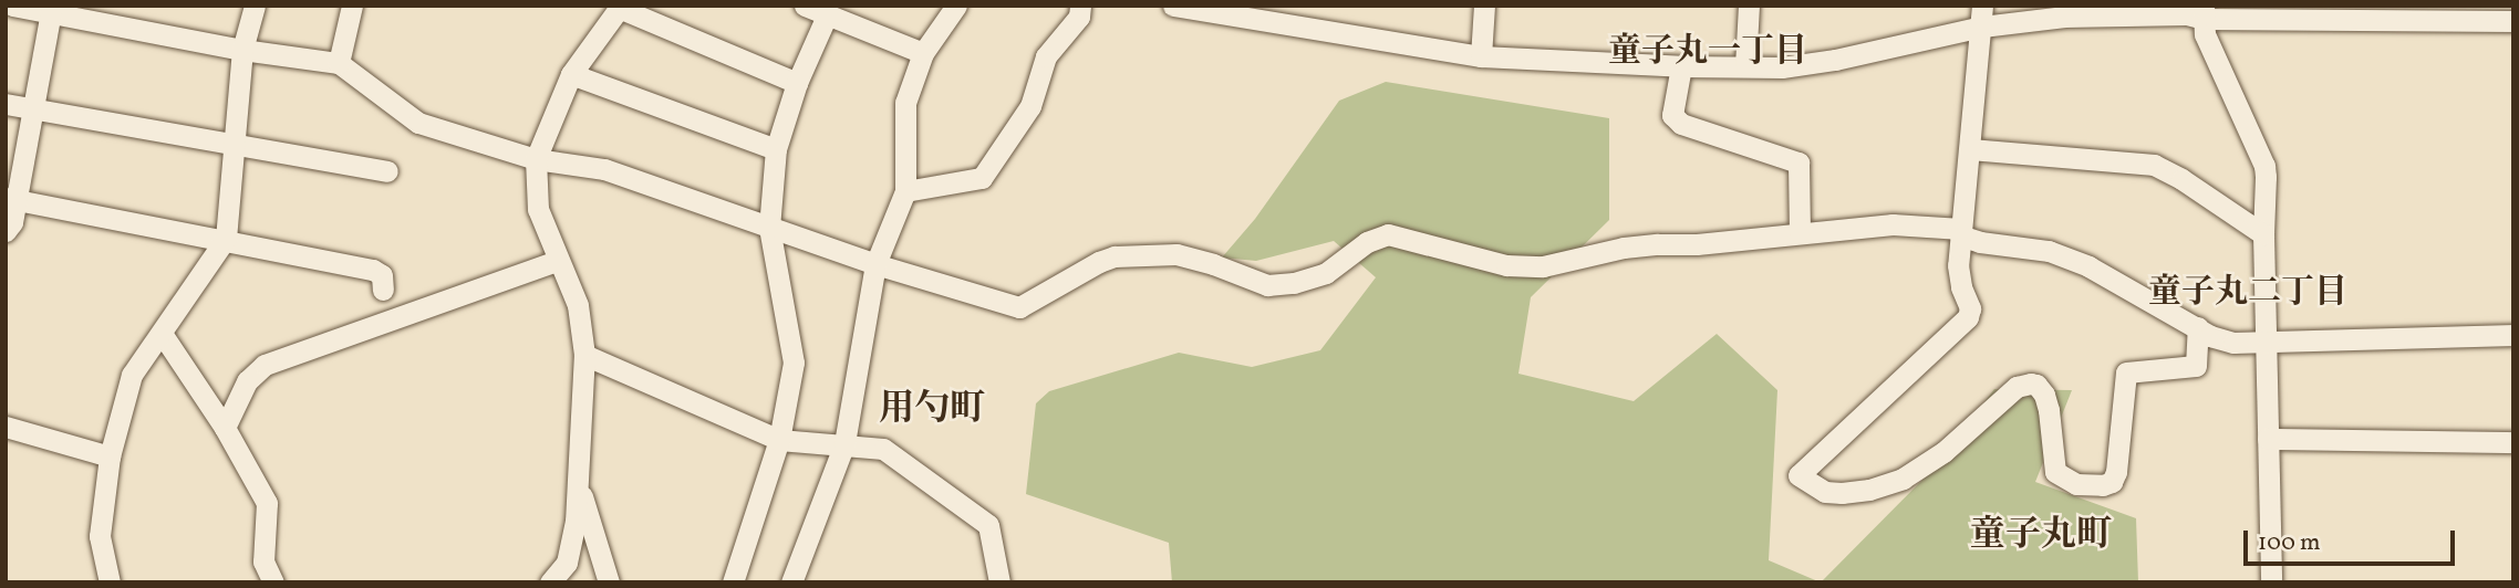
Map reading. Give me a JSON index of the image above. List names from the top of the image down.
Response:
{
  "districts": [
    "童子丸一丁目",
    "童子丸二丁目",
    "用勺町",
    "童子丸町"
  ],
  "scale_bar": "100 m"
}
